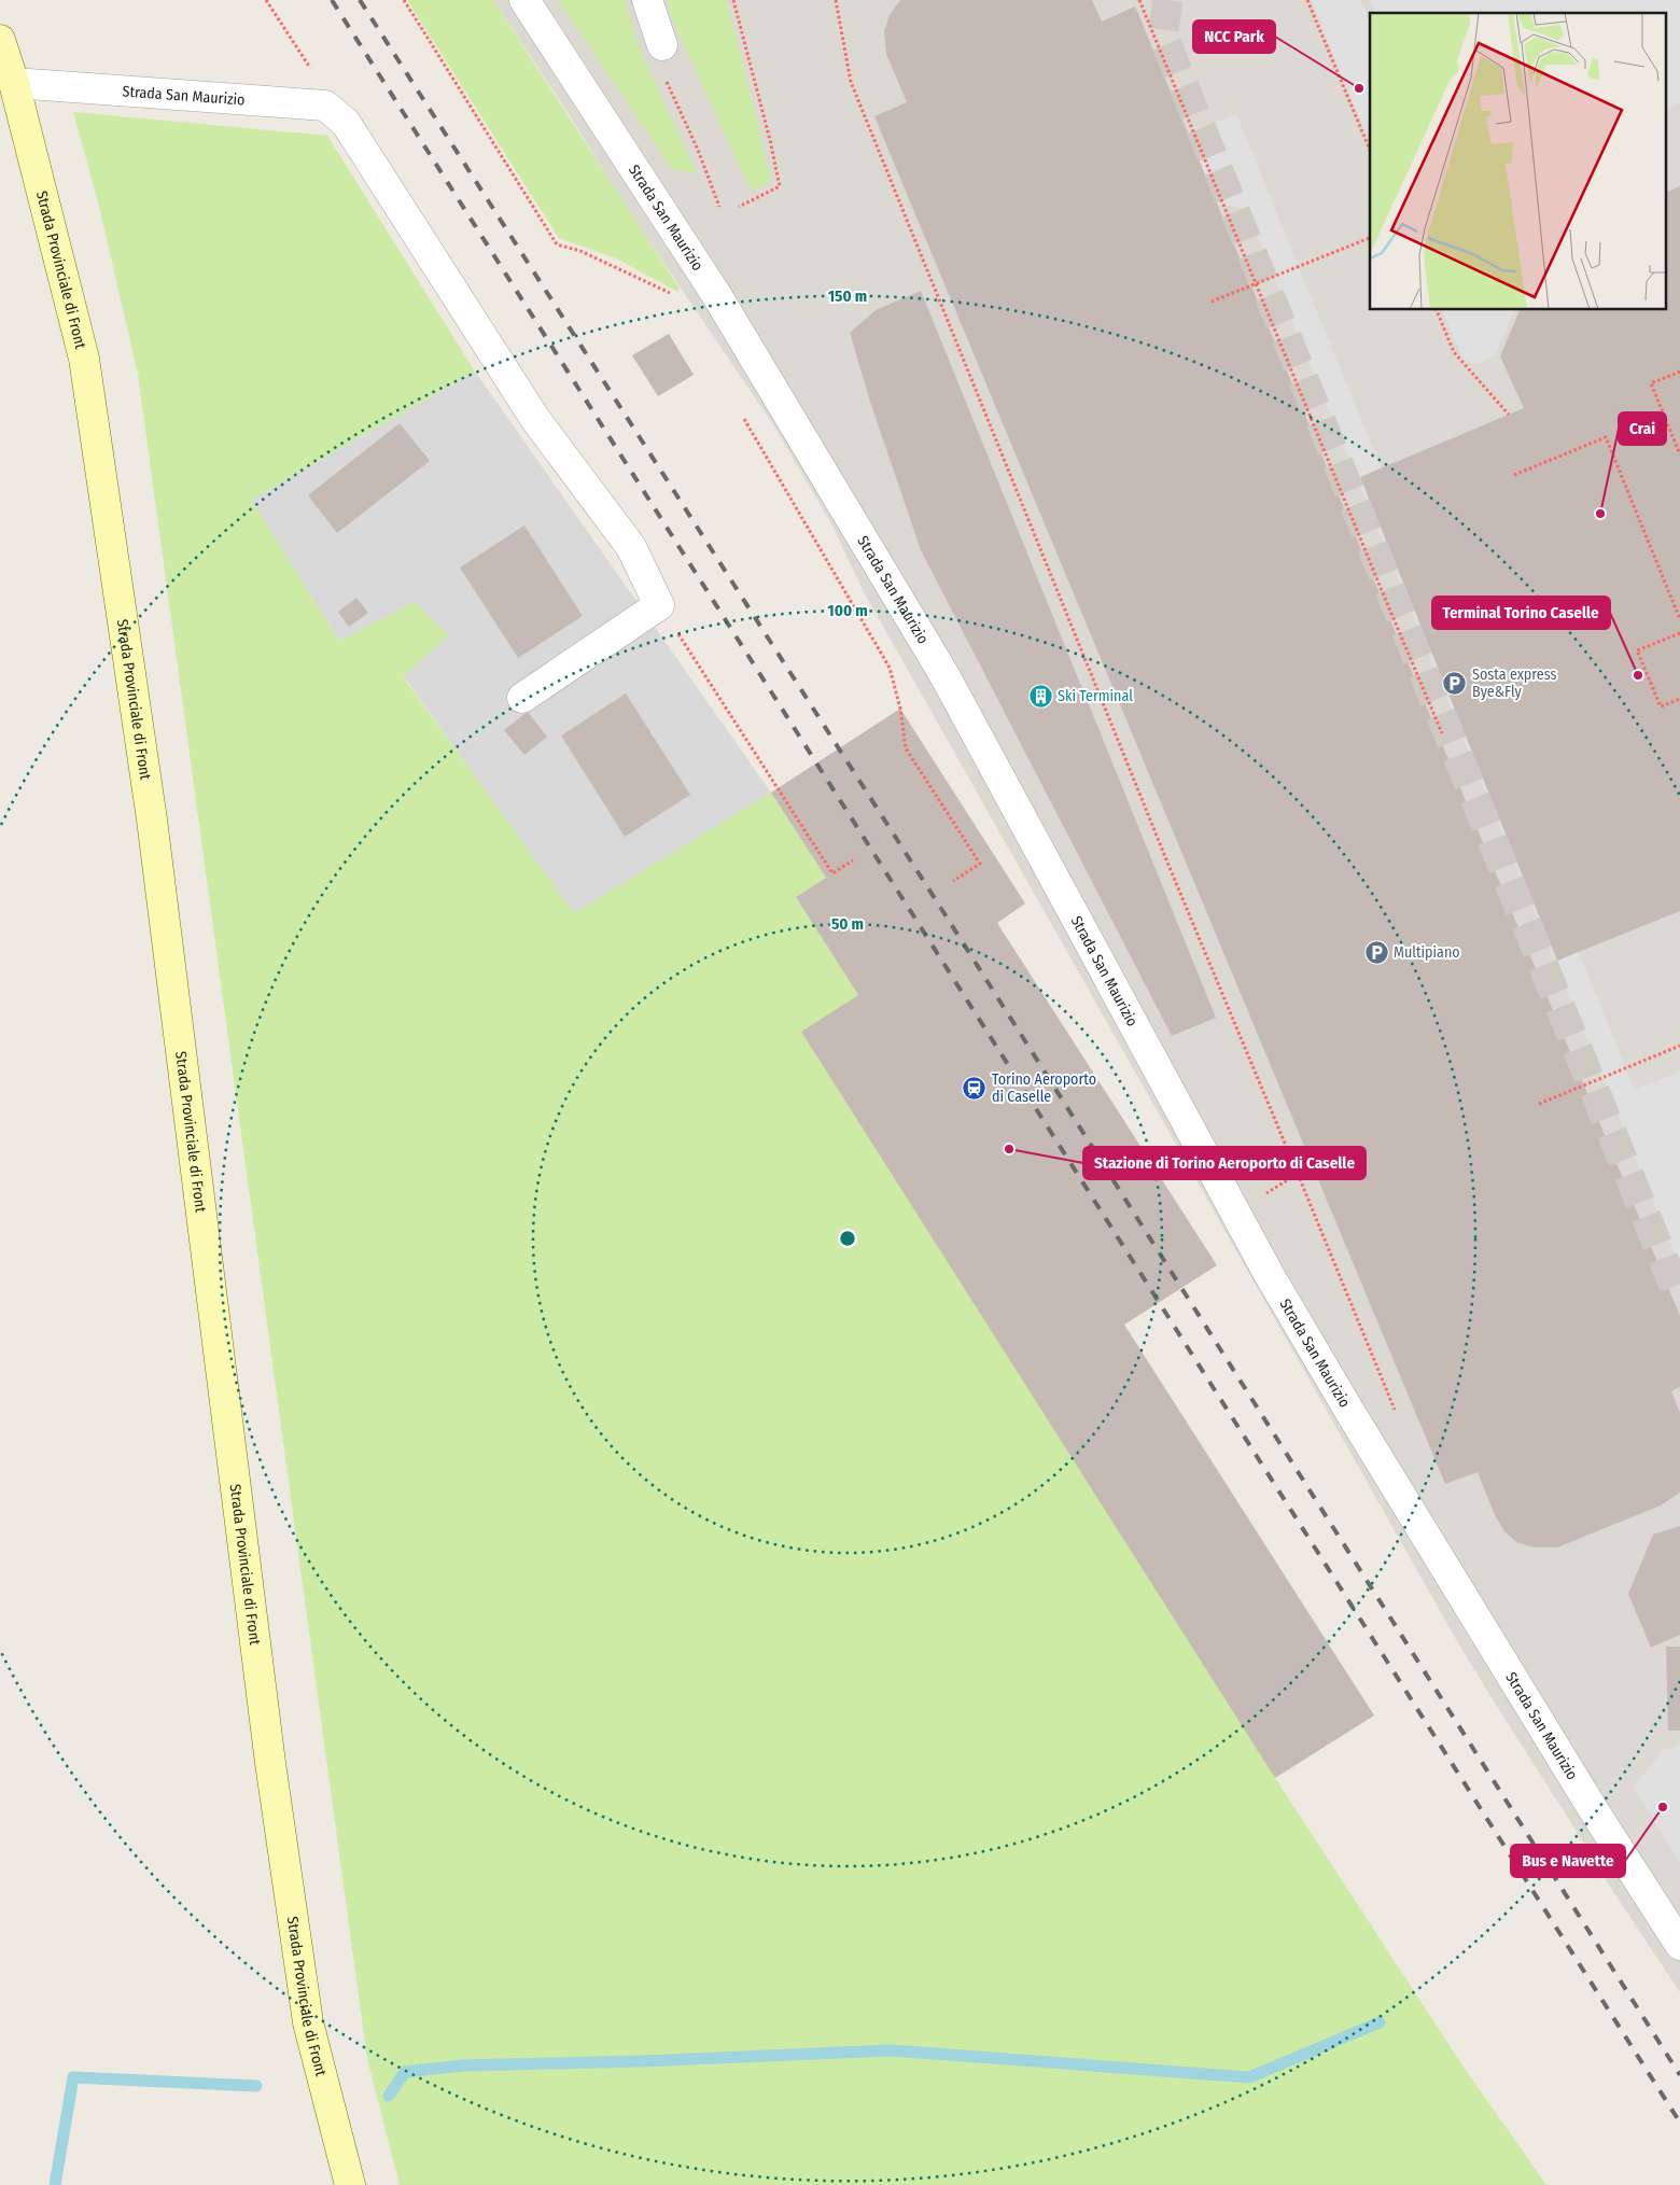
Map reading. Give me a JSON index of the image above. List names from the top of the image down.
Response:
{
  "streets": {
    "main road": ["Strada Provinciale di Front"],
    "street": ["Strada San Maurizio"]
  },
  "crossings": [
    ["Strada San Maurizio", "Strada Provinciale di Front"]
  ],
  "places": {
    "other": [
      "NCC Park",
      "Crai",
      "Terminal Torino Caselle",
      "Stazione di Torino Aeroporto di Caselle",
      "Bus e Navette"
    ],
    "parking": ["Sosta express Bye&Fly", "Multipiano"],
    "building": ["Ski Terminal"],
    "station": ["Torino Aeroporto di Caselle"]
  },
  "rings": ["150 m", "100 m", "50 m"]
}
